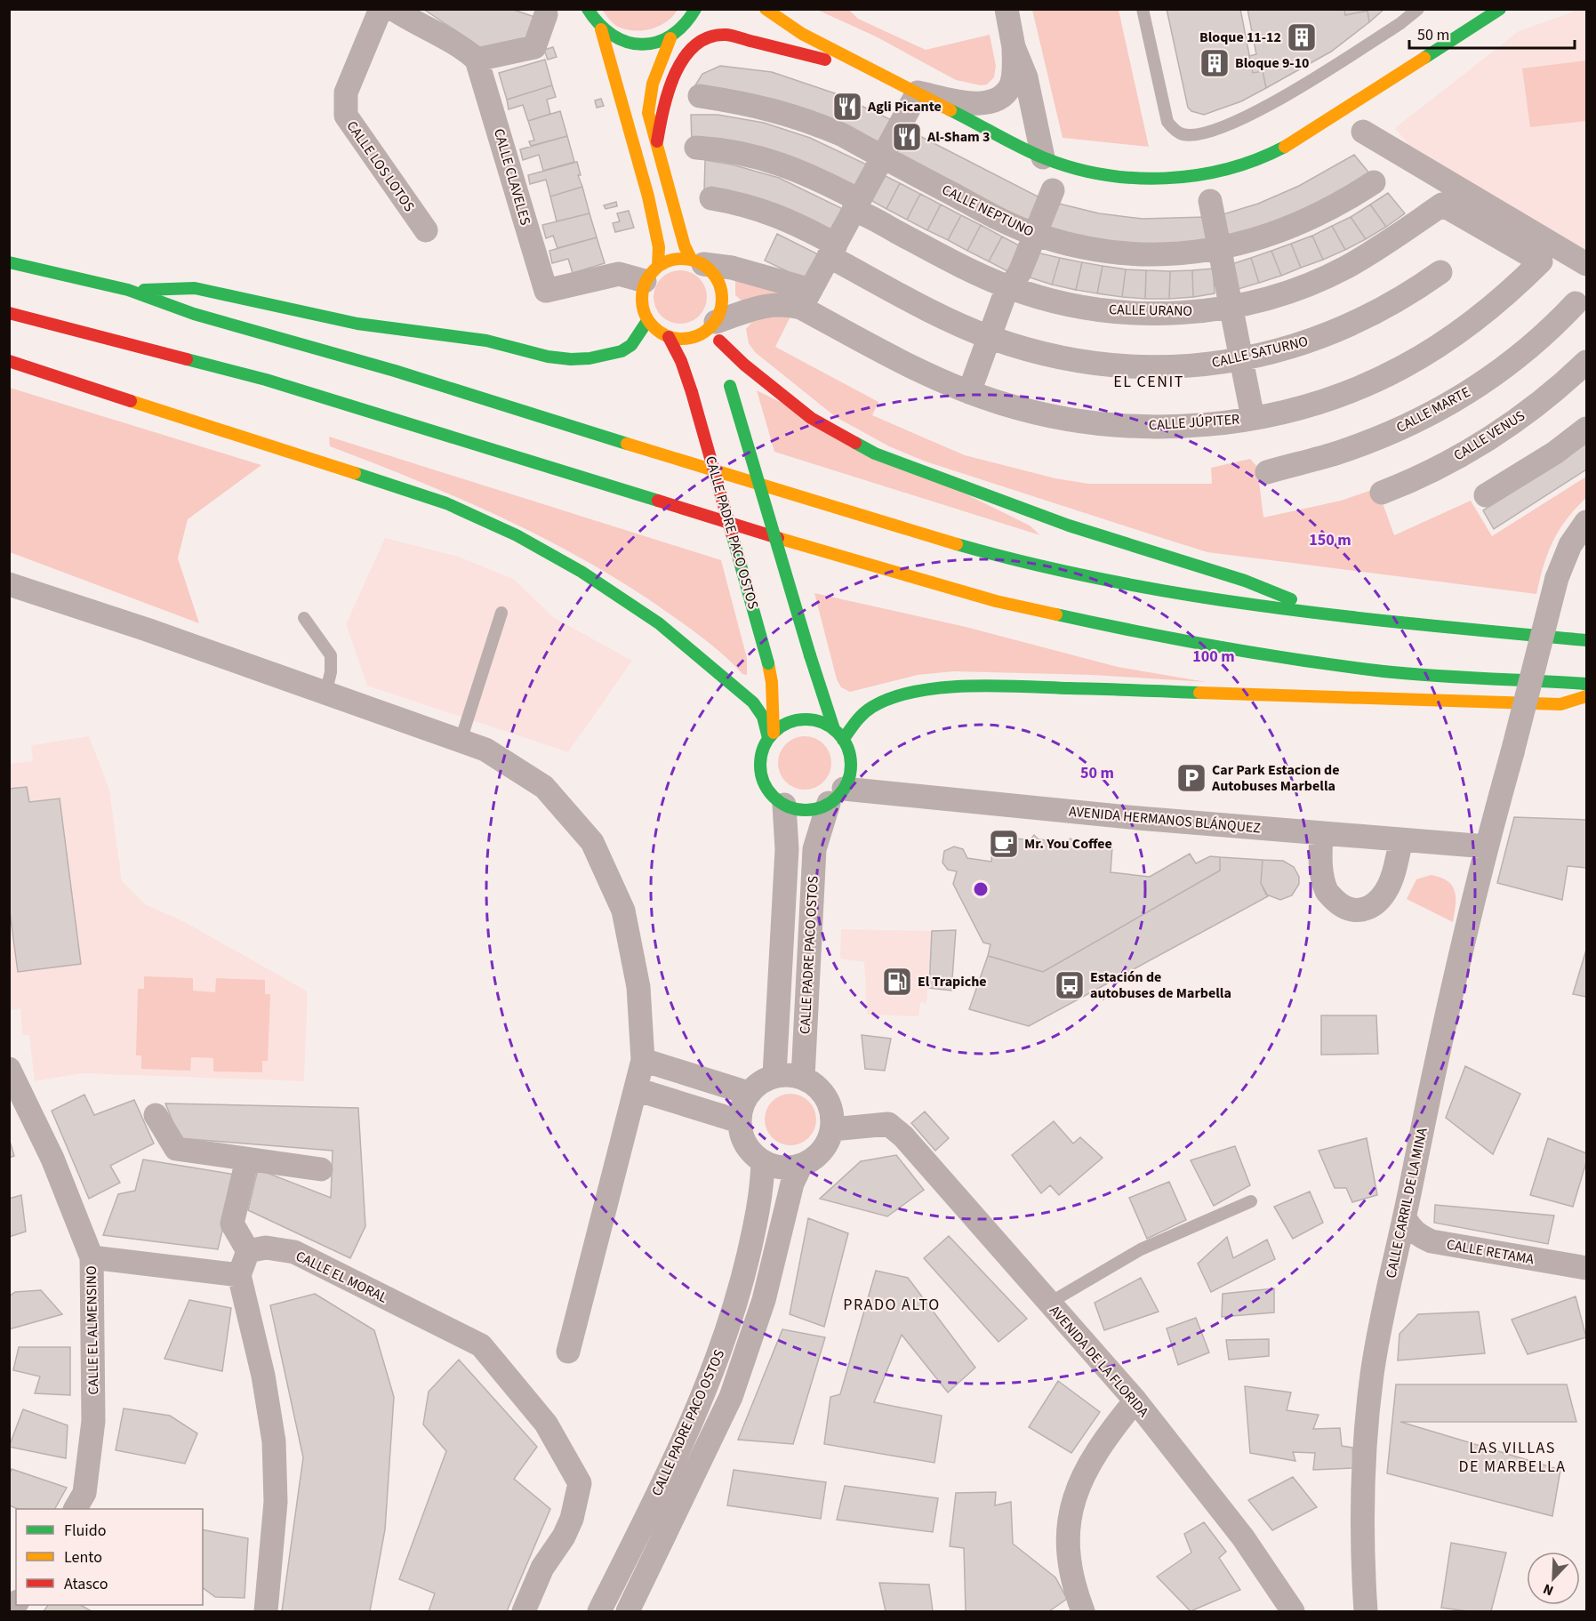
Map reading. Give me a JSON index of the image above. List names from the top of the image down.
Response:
{
  "streets": {
    "main road": ["CALLE PADRE PACO OSTOS"],
    "street": [
      "CALLE LOS LOTOS",
      "CALLE CLAVELES",
      "CALLE NEPTUNO",
      "CALLE URANO",
      "CALLE SATURNO",
      "CALLE MARTE",
      "CALLE JÚPITER",
      "CALLE VENUS",
      "AVENIDA HERMANOS BLÁNQUEZ",
      "CALLE CARRIL DE LA MINA",
      "CALLE RETAMA",
      "CALLE EL MORAL",
      "CALLE EL ALMENSINO",
      "AVENIDA DE LA FLORIDA"
    ]
  },
  "crossings": [
    ["CALLE CLAVELES", "CALLE JÚPITER"],
    ["CALLE CLAVELES", "CALLE PADRE PACO OSTOS"],
    ["CALLE URANO", "CALLE JÚPITER"],
    ["CALLE JÚPITER", "CALLE PADRE PACO OSTOS"],
    ["CALLE PADRE PACO OSTOS", "AVENIDA HERMANOS BLÁNQUEZ"],
    ["CALLE PADRE PACO OSTOS", "AVENIDA DE LA FLORIDA"],
    ["AVENIDA HERMANOS BLÁNQUEZ", "CALLE CARRIL DE LA MINA"],
    ["CALLE CARRIL DE LA MINA", "CALLE RETAMA"]
  ],
  "districts": ["EL CENIT", "PRADO ALTO", "LAS VILLAS DE MARBELLA"],
  "places": {
    "building": ["Bloque 11-12", "Bloque 9-10"],
    "restaurant": ["Agli Picante", "Al-Sham 3"],
    "parking": ["Car Park Estacion de Autobuses Marbella"],
    "cafe": ["Mr. You Coffee"],
    "fuel station": ["El Trapiche"],
    "bus stop": ["Estación de autobuses de Marbella"]
  },
  "legend": ["Fluido", "Lento", "Atasco"],
  "scale_bar": "50 m",
  "north": "bottom left",
  "rings": ["150 m", "100 m", "50 m"]
}
